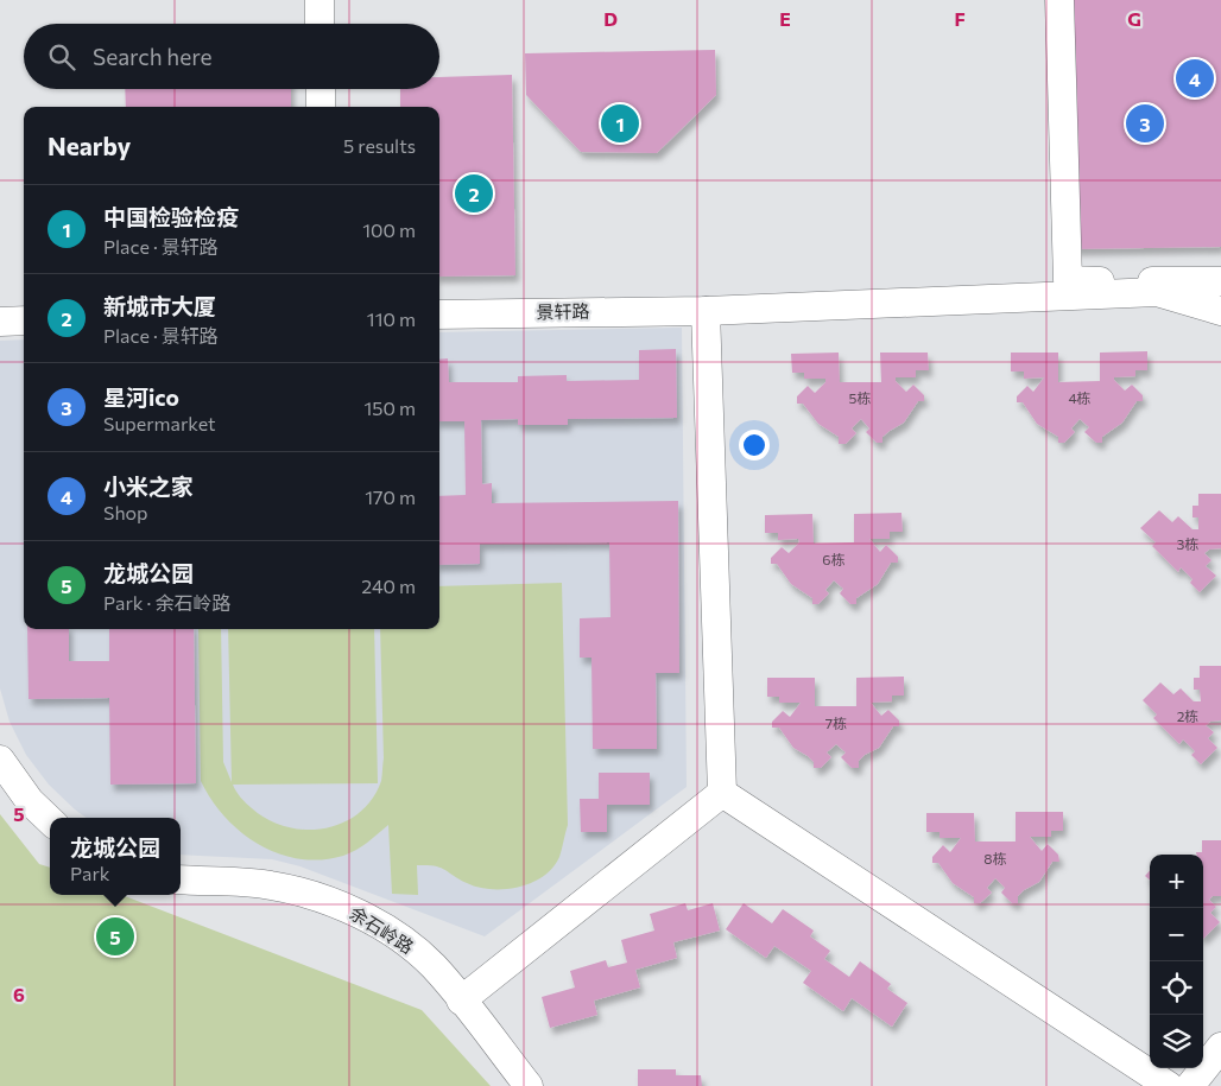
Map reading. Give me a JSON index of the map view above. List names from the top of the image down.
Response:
{
  "streets": {
    "street": ["景轩路", "余石岭路"]
  },
  "house_numbers": [
    "5栋",
    "4栋",
    "3栋",
    "6栋",
    "2栋",
    "7栋",
    "8栋"
  ],
  "page": {
    "search": "Search here",
    "pins": [
      "4",
      "1",
      "3",
      "2",
      "5"
    ],
    "heading": ["Nearby", "5 results"],
    "list": [
      {
        "mark": "1",
        "name": "中国检验检疫",
        "note": "Place · 景轩路",
        "value": "100 m"
      },
      {
        "mark": "2",
        "name": "新城市大厦",
        "note": "Place · 景轩路",
        "value": "110 m"
      },
      {
        "mark": "3",
        "name": "星河ico",
        "note": "Supermarket",
        "value": "150 m"
      },
      {
        "mark": "4",
        "name": "小米之家",
        "note": "Shop",
        "value": "170 m"
      },
      {
        "mark": "5",
        "name": "龙城公园",
        "note": "Park · 余石岭路",
        "value": "240 m"
      }
    ],
    "popup": ["龙城公园", "Park"],
    "map_buttons": ["+", "−"]
  },
  "grid": {
    "columns": [
      "D",
      "E",
      "F",
      "G"
    ],
    "rows": ["5", "6"]
  }
}
